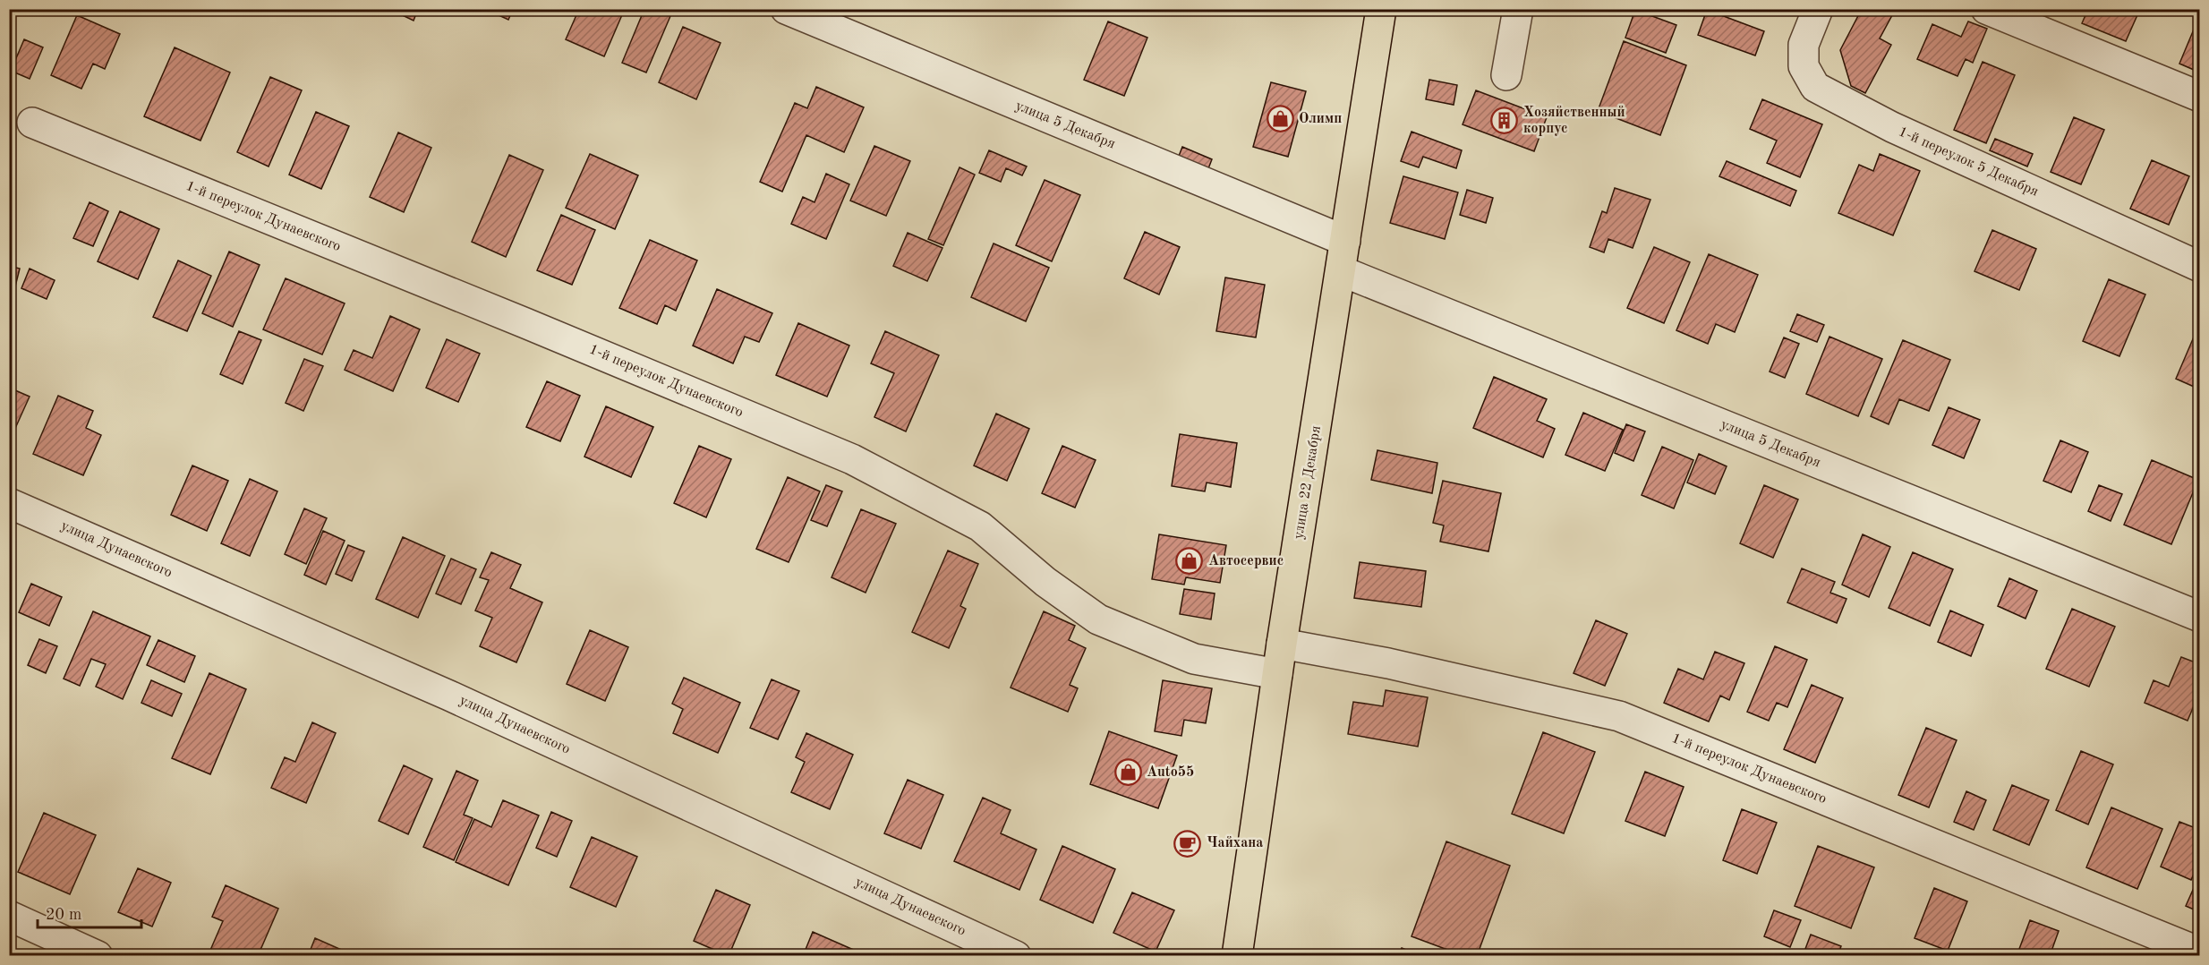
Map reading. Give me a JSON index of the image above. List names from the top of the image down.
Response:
{
  "streets": {
    "main road": ["улица 22 Декабря"],
    "street": [
      "улица 5 Декабря",
      "1-й переулок 5 Декабря",
      "1-й переулок Дунаевского",
      "улица Дунаевского"
    ]
  },
  "crossings": [
    ["улица 5 Декабря", "улица 22 Декабря"],
    ["1-й переулок Дунаевского", "улица 22 Декабря"]
  ],
  "places": {
    "shop": ["Олимп", "Автосервис", "Auto55"],
    "building": ["Хозяйственный корпус"],
    "cafe": ["Чайхана"]
  },
  "scale_bar": "20 m"
}
